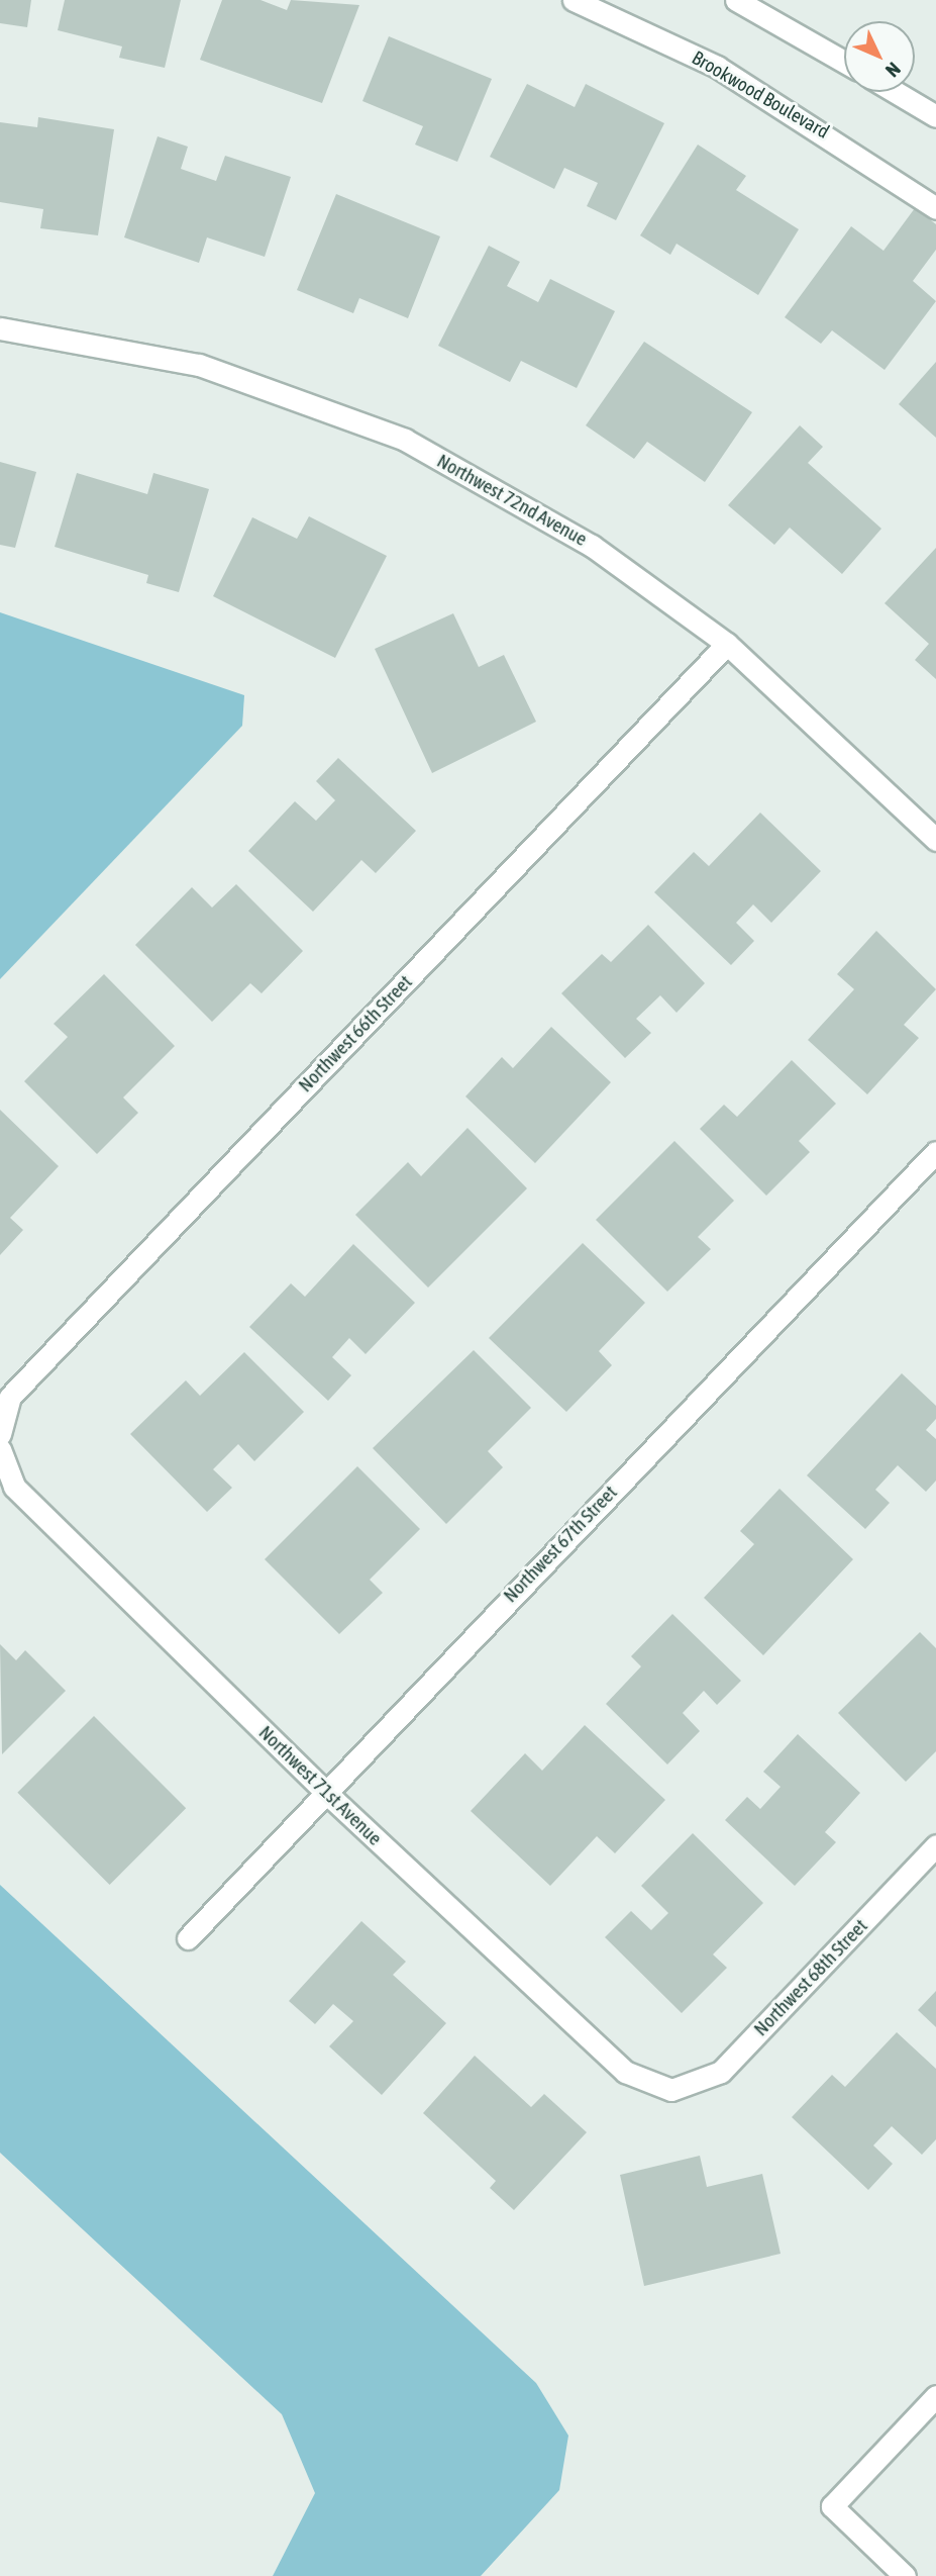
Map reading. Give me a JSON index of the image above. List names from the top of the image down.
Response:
{
  "streets": {
    "street": [
      "Brookwood Boulevard",
      "Northwest 72nd Avenue",
      "Northwest 66th Street",
      "Northwest 67th Street",
      "Northwest 71st Avenue",
      "Northwest 68th Street"
    ]
  },
  "crossings": [
    ["Northwest 72nd Avenue", "Northwest 66th Street"],
    ["Northwest 67th Street", "Northwest 71st Avenue"],
    ["Northwest 71st Avenue", "Northwest 68th Street"]
  ],
  "north": "bottom right"
}
